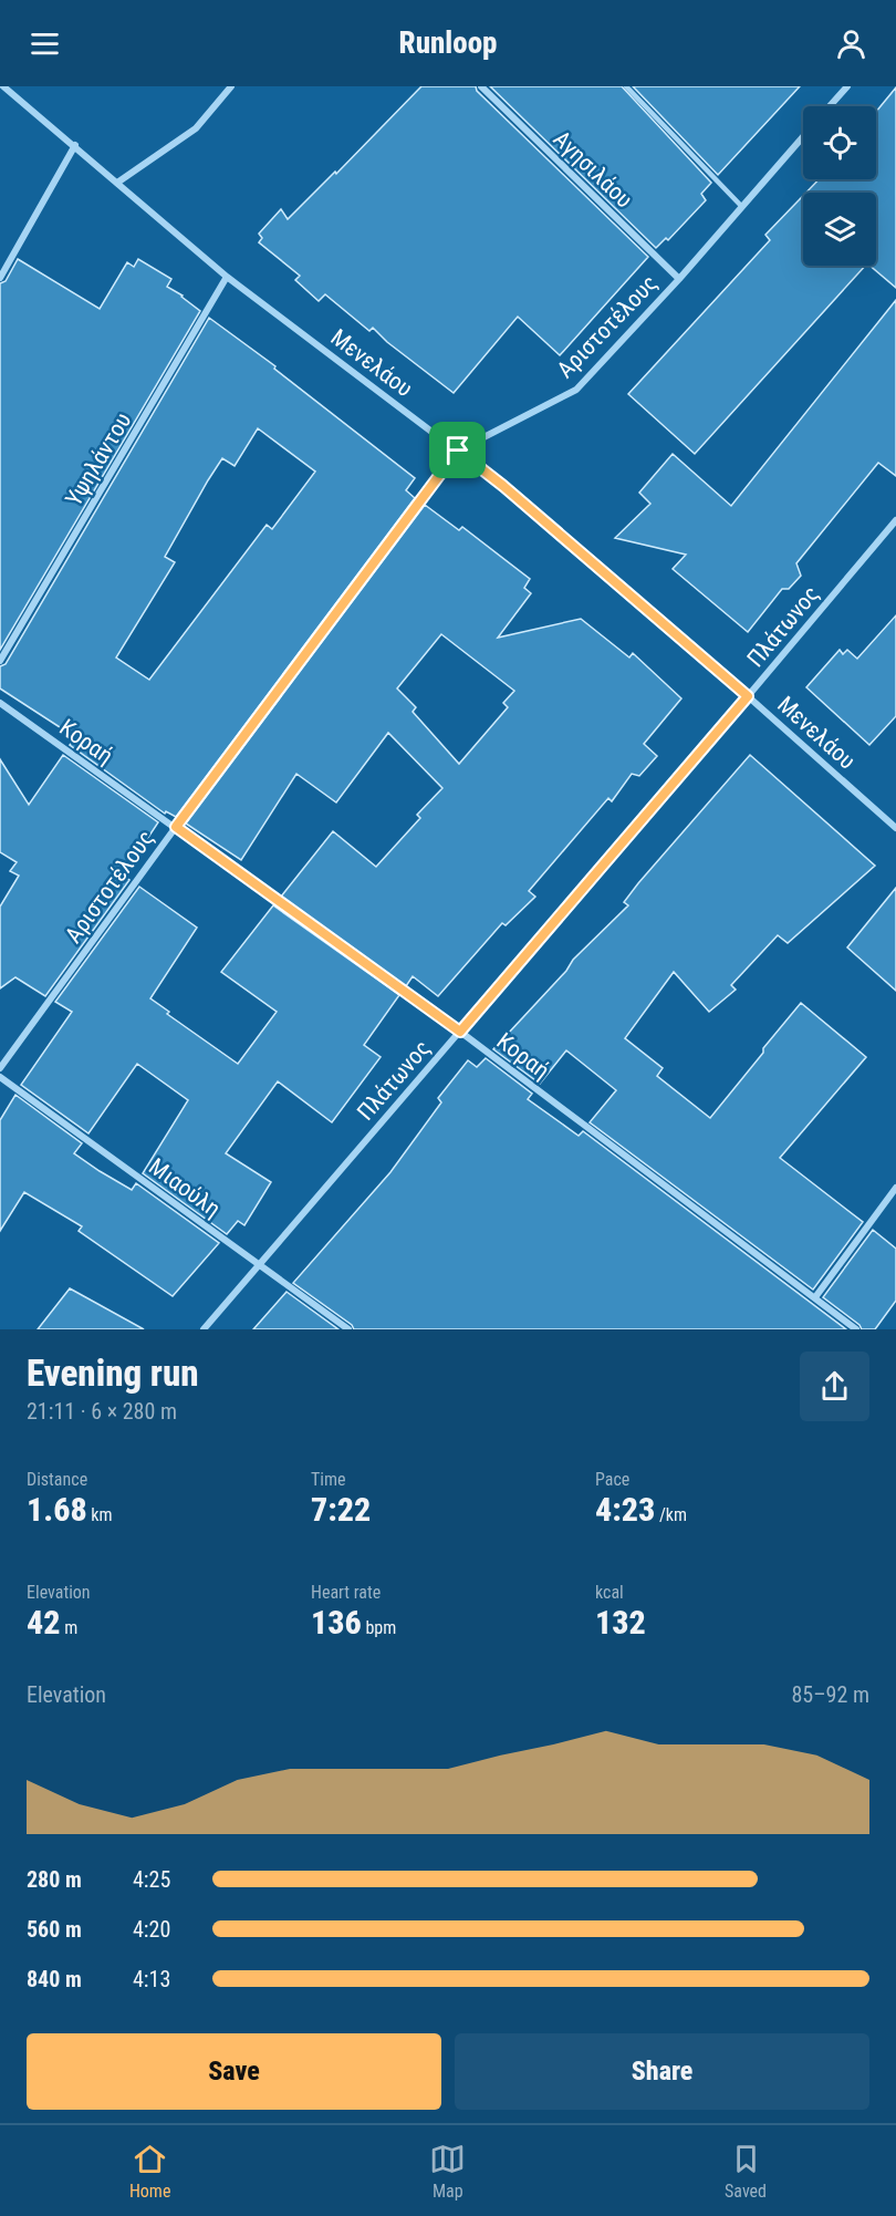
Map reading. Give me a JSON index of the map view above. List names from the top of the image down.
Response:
{
  "streets": {
    "street": [
      "Αγησιλάου",
      "Αριστοτέλους",
      "Μενελάου",
      "Υψηλάντου",
      "Πλάτωνος",
      "Κοραή",
      "Μιαούλη"
    ]
  },
  "crossings": [
    ["Αγησιλάου", "Αριστοτέλους"],
    ["Αριστοτέλους", "Μενελάου"],
    ["Αριστοτέλους", "Κοραή"],
    ["Μενελάου", "Υψηλάντου"],
    ["Μενελάου", "Πλάτωνος"],
    ["Πλάτωνος", "Κοραή"],
    ["Πλάτωνος", "Μιαούλη"]
  ],
  "page": {
    "header": "Runloop",
    "heading": ["Evening run", "21:11 · 6 × 280 m"],
    "stats": [
      ["Distance", "1.68 km"],
      ["Time", "7:22"],
      ["Pace", "4:23 /km"],
      ["Elevation", "42 m"],
      ["Heart rate", "136 bpm"],
      ["kcal", "132"]
    ],
    "chart": ["Elevation", "85–92 m"],
    "list": [
      {
        "name": "280 m",
        "note": "4:25"
      },
      {
        "name": "560 m",
        "note": "4:20"
      },
      {
        "name": "840 m",
        "note": "4:13"
      }
    ],
    "buttons": ["Save", "Share"],
    "tabs": ["Home", "Map", "Saved"]
  }
}
